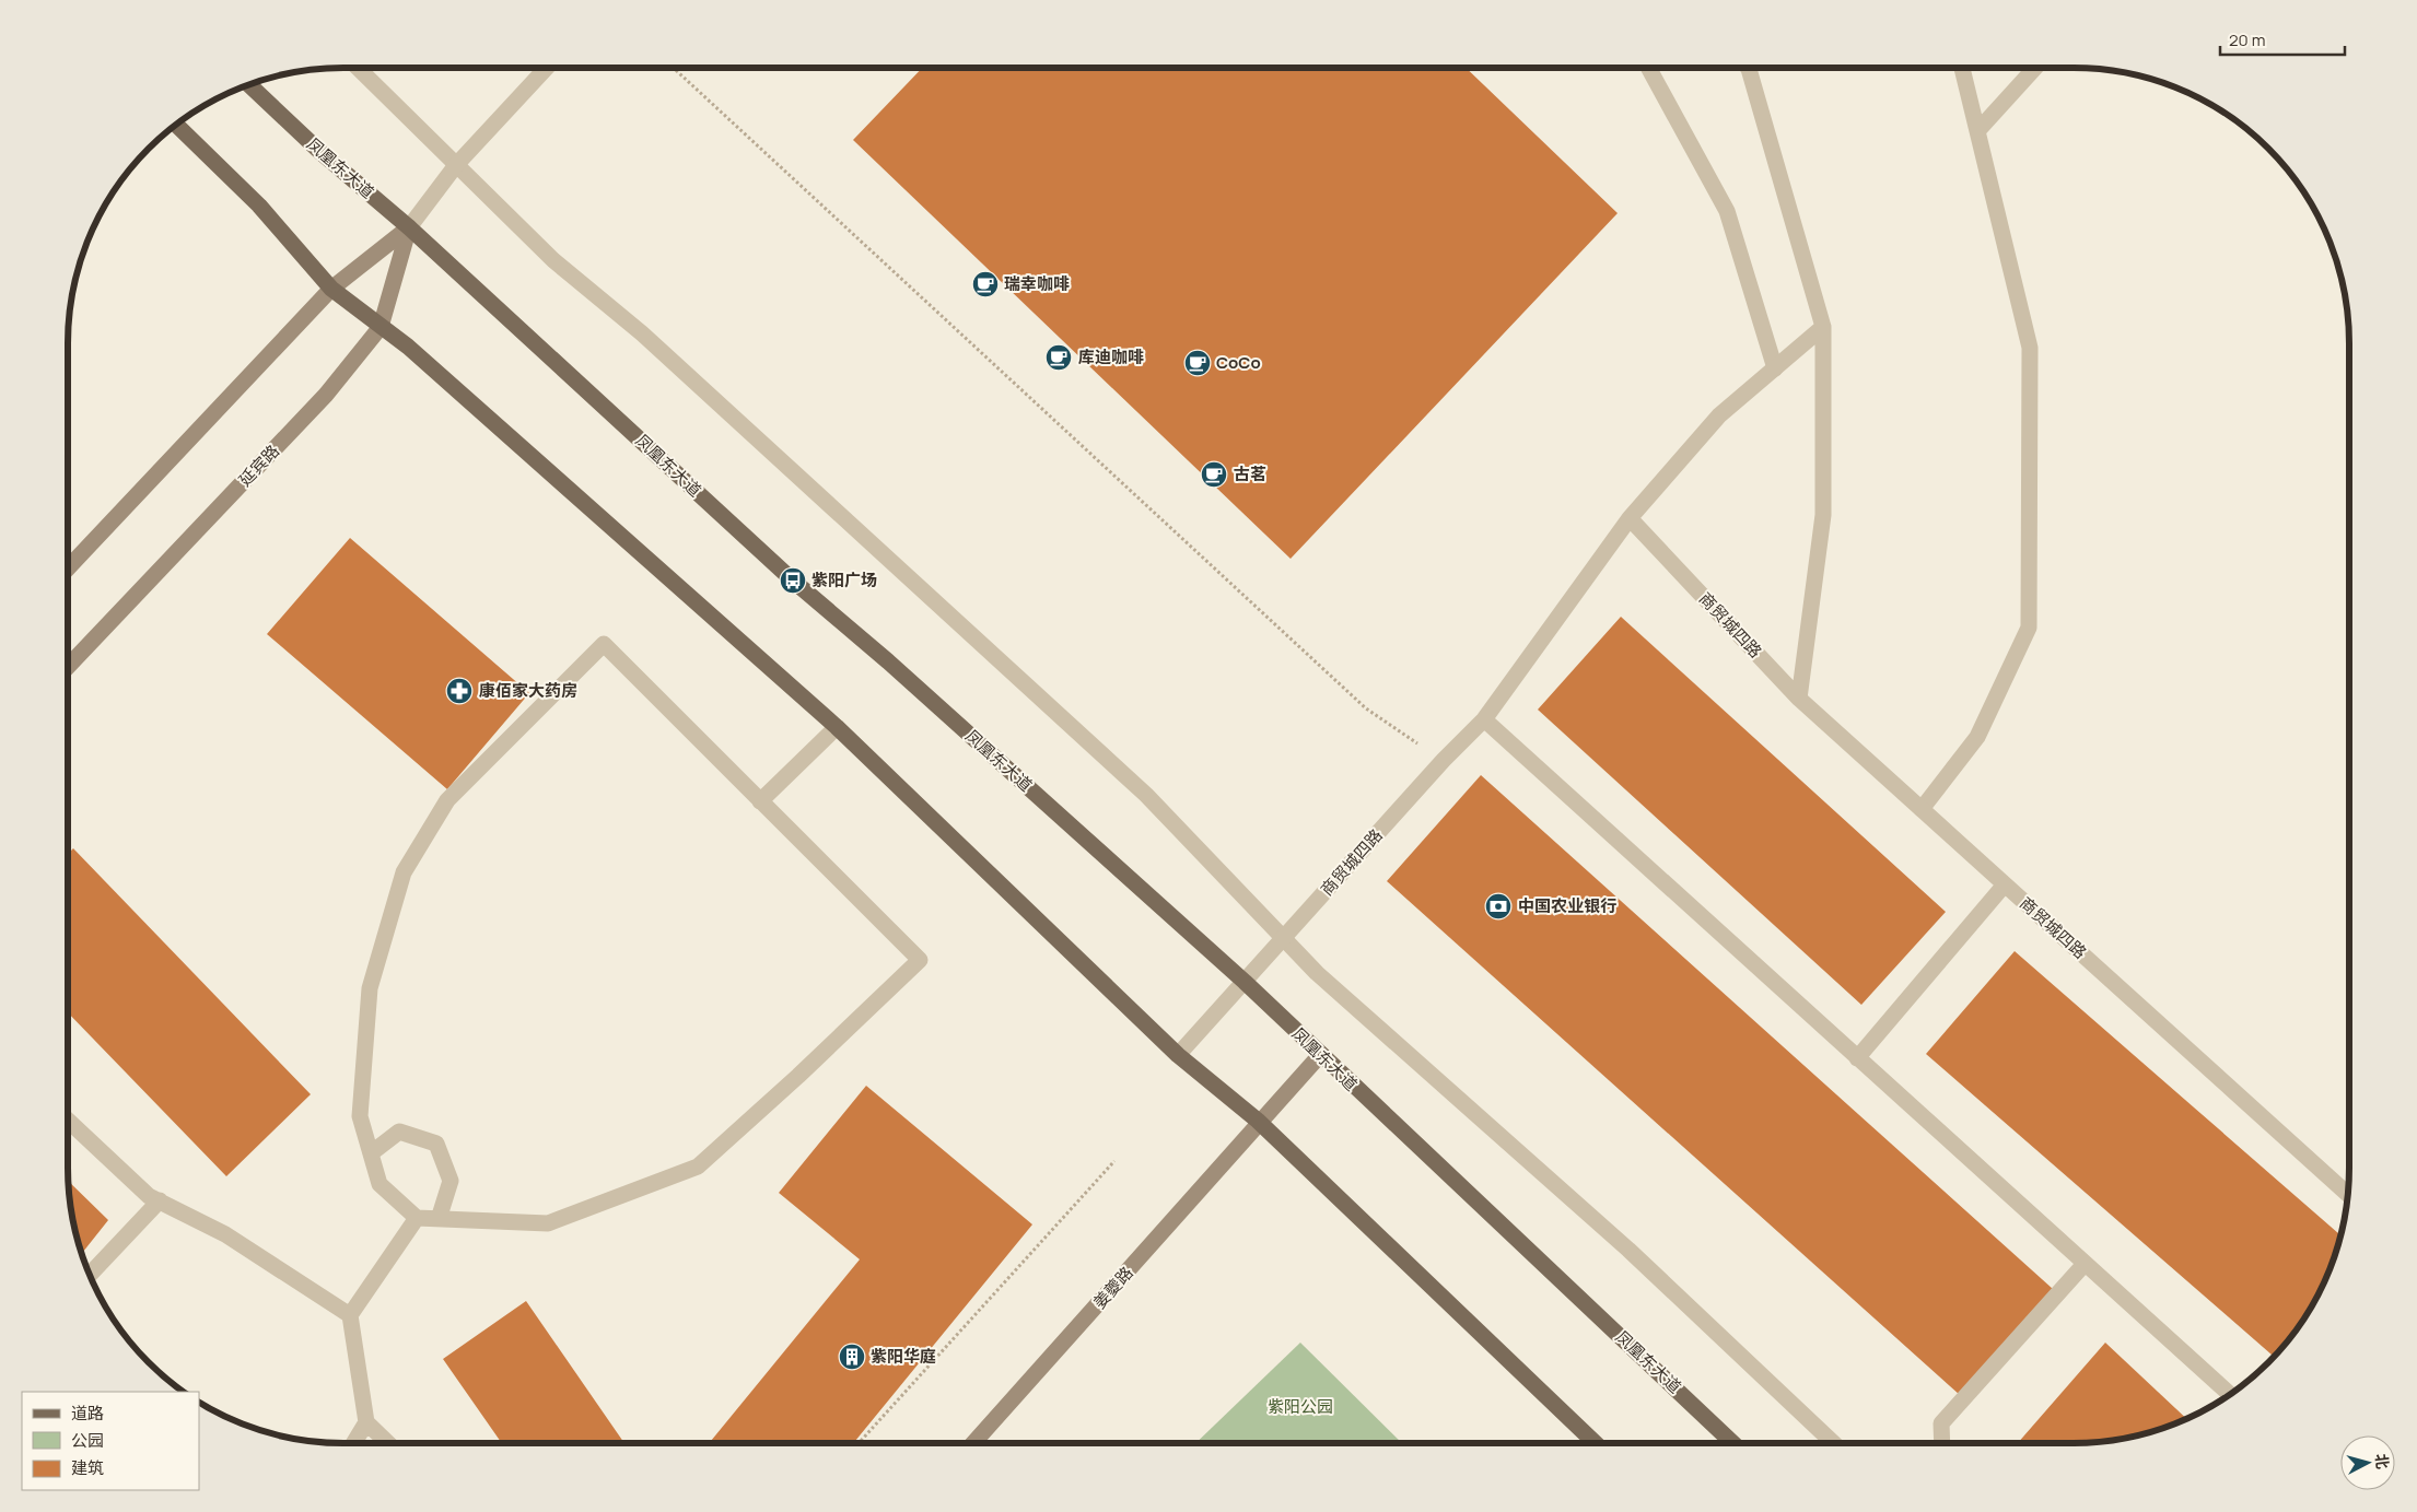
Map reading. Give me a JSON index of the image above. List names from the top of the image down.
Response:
{
  "streets": {
    "main road": ["凤凰东大道"],
    "street": ["延宾路", "商贸城四路", "姜夔路"]
  },
  "crossings": [
    ["凤凰东大道", "延宾路"],
    ["凤凰东大道", "商贸城四路"],
    ["凤凰东大道", "姜夔路"]
  ],
  "parks": ["紫阳公园"],
  "places": {
    "cafe": [
      "瑞幸咖啡",
      "库迪咖啡",
      "CoCo",
      "古茗"
    ],
    "bus stop": ["紫阳广场"],
    "pharmacy": ["康佰家大药房"],
    "bank": ["中国农业银行"],
    "building": ["紫阳华庭"]
  },
  "legend": ["道路", "公园", "建筑"],
  "scale_bar": "20 m",
  "north": "right"
}
